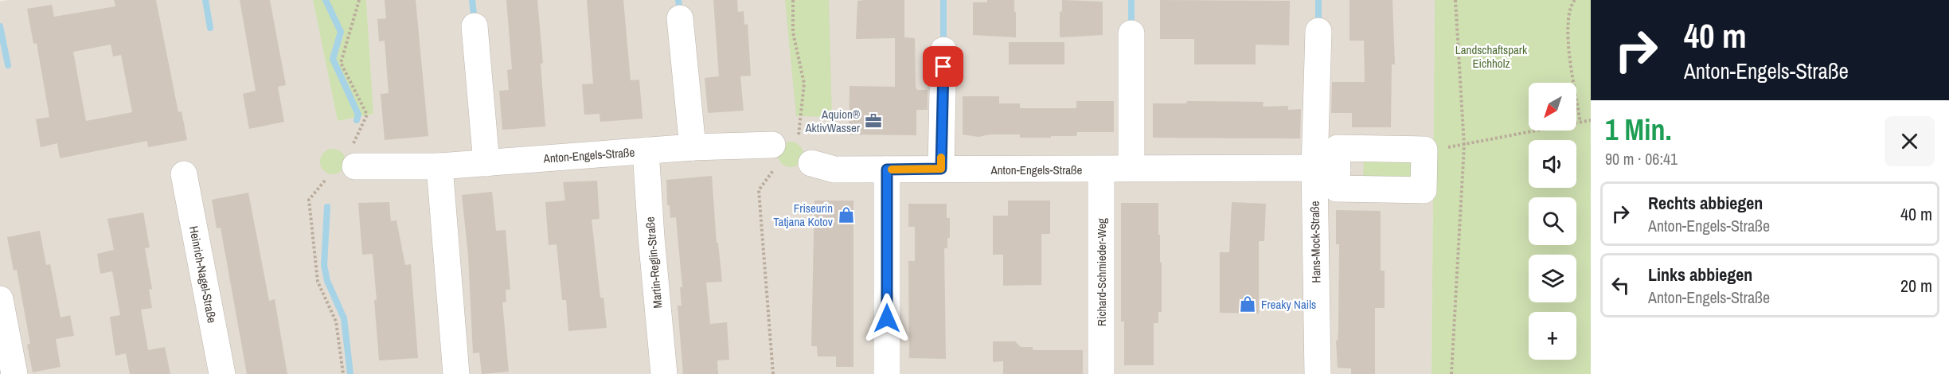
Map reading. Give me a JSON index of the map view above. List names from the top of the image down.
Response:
{
  "streets": {
    "street": [
      "Anton-Engels-Straße",
      "Hans-Mock-Straße",
      "Martin-Reglin-Straße",
      "Richard-Schmieder-Weg",
      "Heinrich-Nagel-Straße"
    ]
  },
  "crossings": [
    ["Anton-Engels-Straße", "Hans-Mock-Straße"],
    ["Anton-Engels-Straße", "Martin-Reglin-Straße"],
    ["Anton-Engels-Straße", "Richard-Schmieder-Weg"]
  ],
  "parks": ["Landschaftspark Eichholz"],
  "places": {
    "office": ["Aquion® AktivWasser"],
    "shop": ["Friseurin Tatjana Kotov", "Freaky Nails"]
  },
  "north": "bottom left",
  "page": {
    "turn": ["40 m", "Anton-Engels-Straße"],
    "map_buttons": "+",
    "heading": ["1 Min.", "90 m · 06:41"],
    "list": [
      {
        "name": "Rechts abbiegen",
        "note": "Anton-Engels-Straße",
        "value": "40 m"
      },
      {
        "name": "Links abbiegen",
        "note": "Anton-Engels-Straße",
        "value": "20 m"
      }
    ]
  }
}
